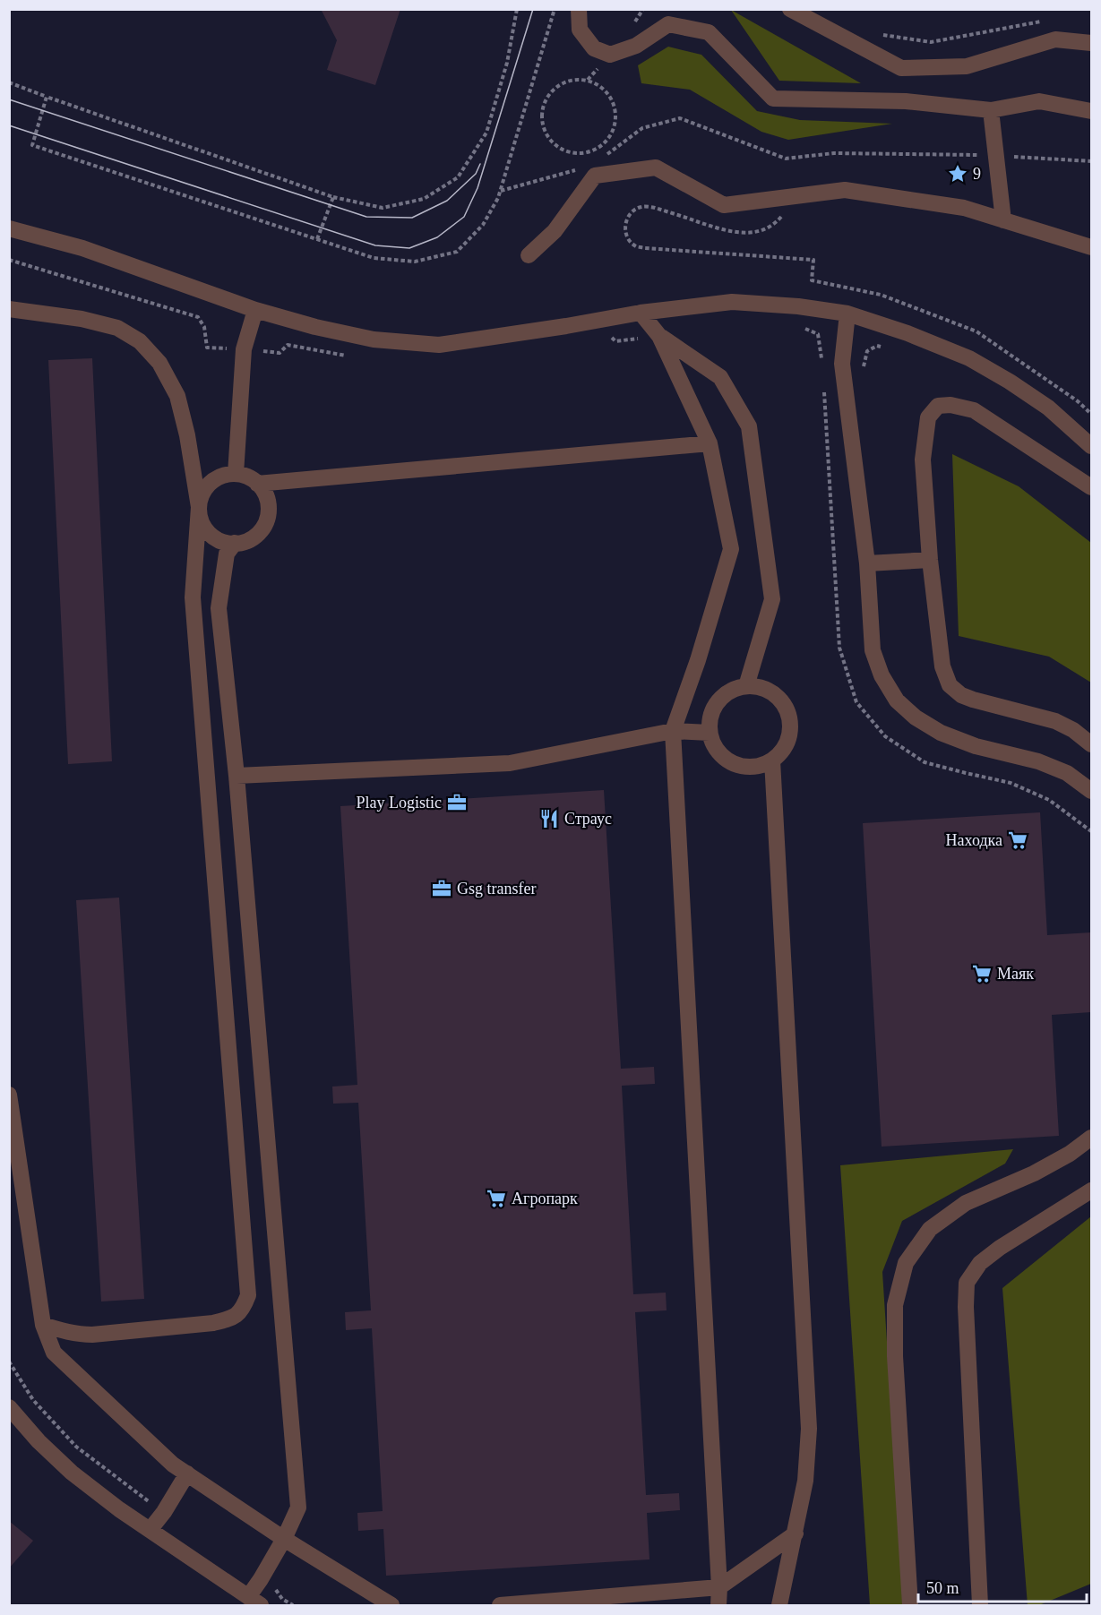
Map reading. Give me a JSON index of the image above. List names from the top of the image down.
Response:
{
  "places": {
    "place": ["9"],
    "office": ["Play Logistic", "Gsg transfer"],
    "restaurant": ["Страус"],
    "supermarket": ["Находка", "Маяк", "Агропарк"]
  },
  "scale_bar": "50 m"
}
